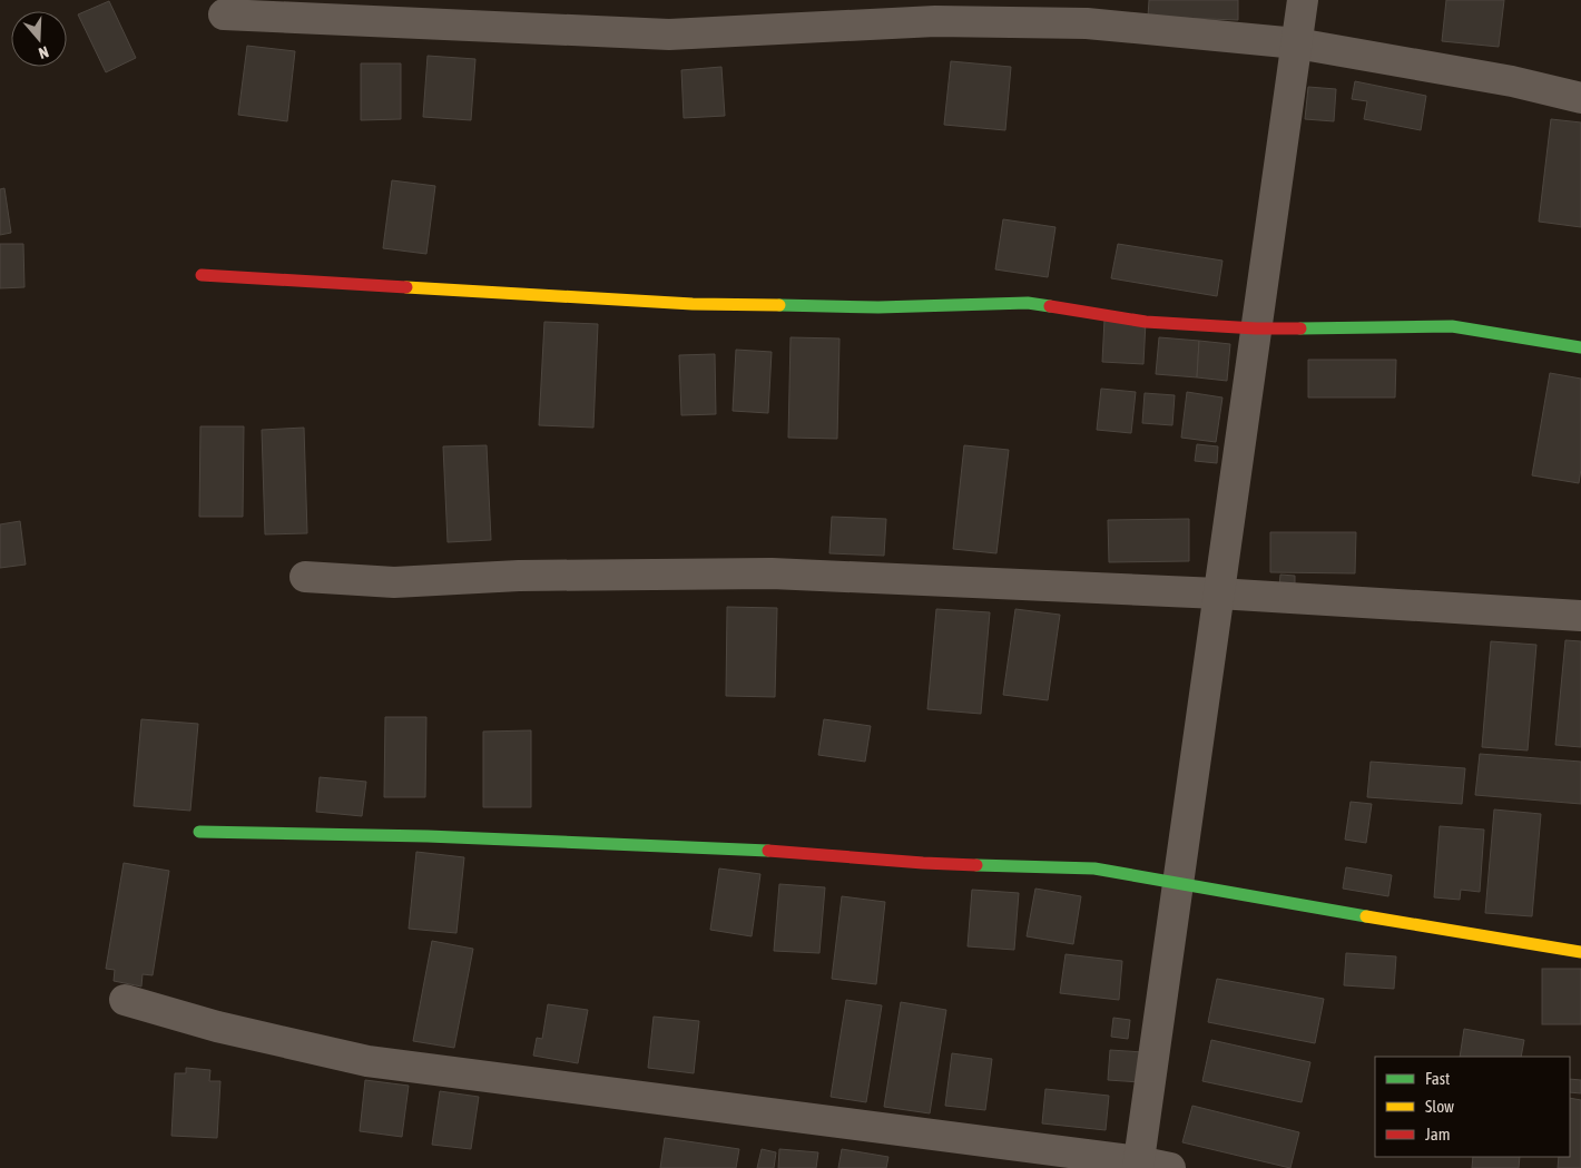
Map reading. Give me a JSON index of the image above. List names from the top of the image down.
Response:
{
  "legend": ["Fast", "Slow", "Jam"],
  "north": "bottom"
}
